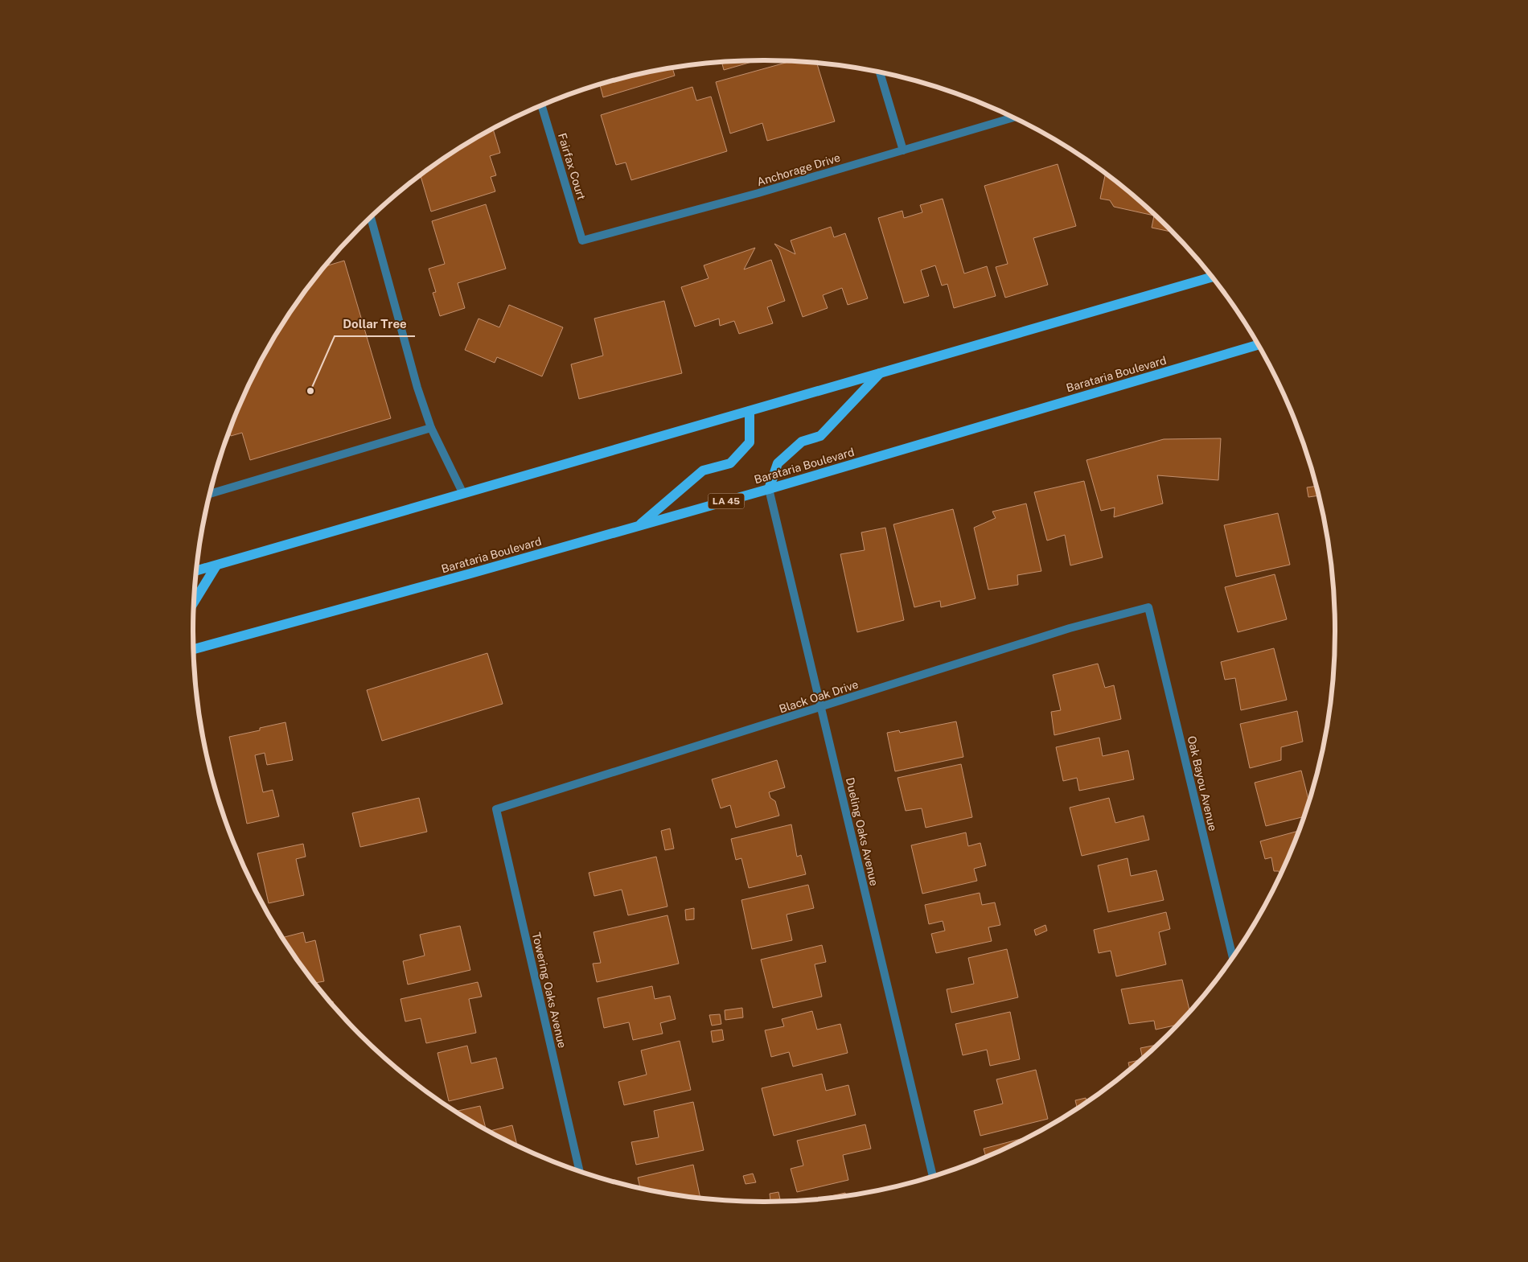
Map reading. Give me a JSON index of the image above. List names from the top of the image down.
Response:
{
  "streets": {
    "main road": ["Barataria Boulevard", "LA 45"],
    "street": [
      "Fairfax Court",
      "Anchorage Drive",
      "Black Oak Drive",
      "Oak Bayou Avenue",
      "Dueling Oaks Avenue",
      "Towering Oaks Avenue"
    ]
  },
  "crossings": [
    ["Fairfax Court", "Anchorage Drive"],
    ["Barataria Boulevard", "Dueling Oaks Avenue"],
    ["Black Oak Drive", "Oak Bayou Avenue"],
    ["Black Oak Drive", "Dueling Oaks Avenue"],
    ["Black Oak Drive", "Towering Oaks Avenue"]
  ],
  "places": ["Dollar Tree"]
}
